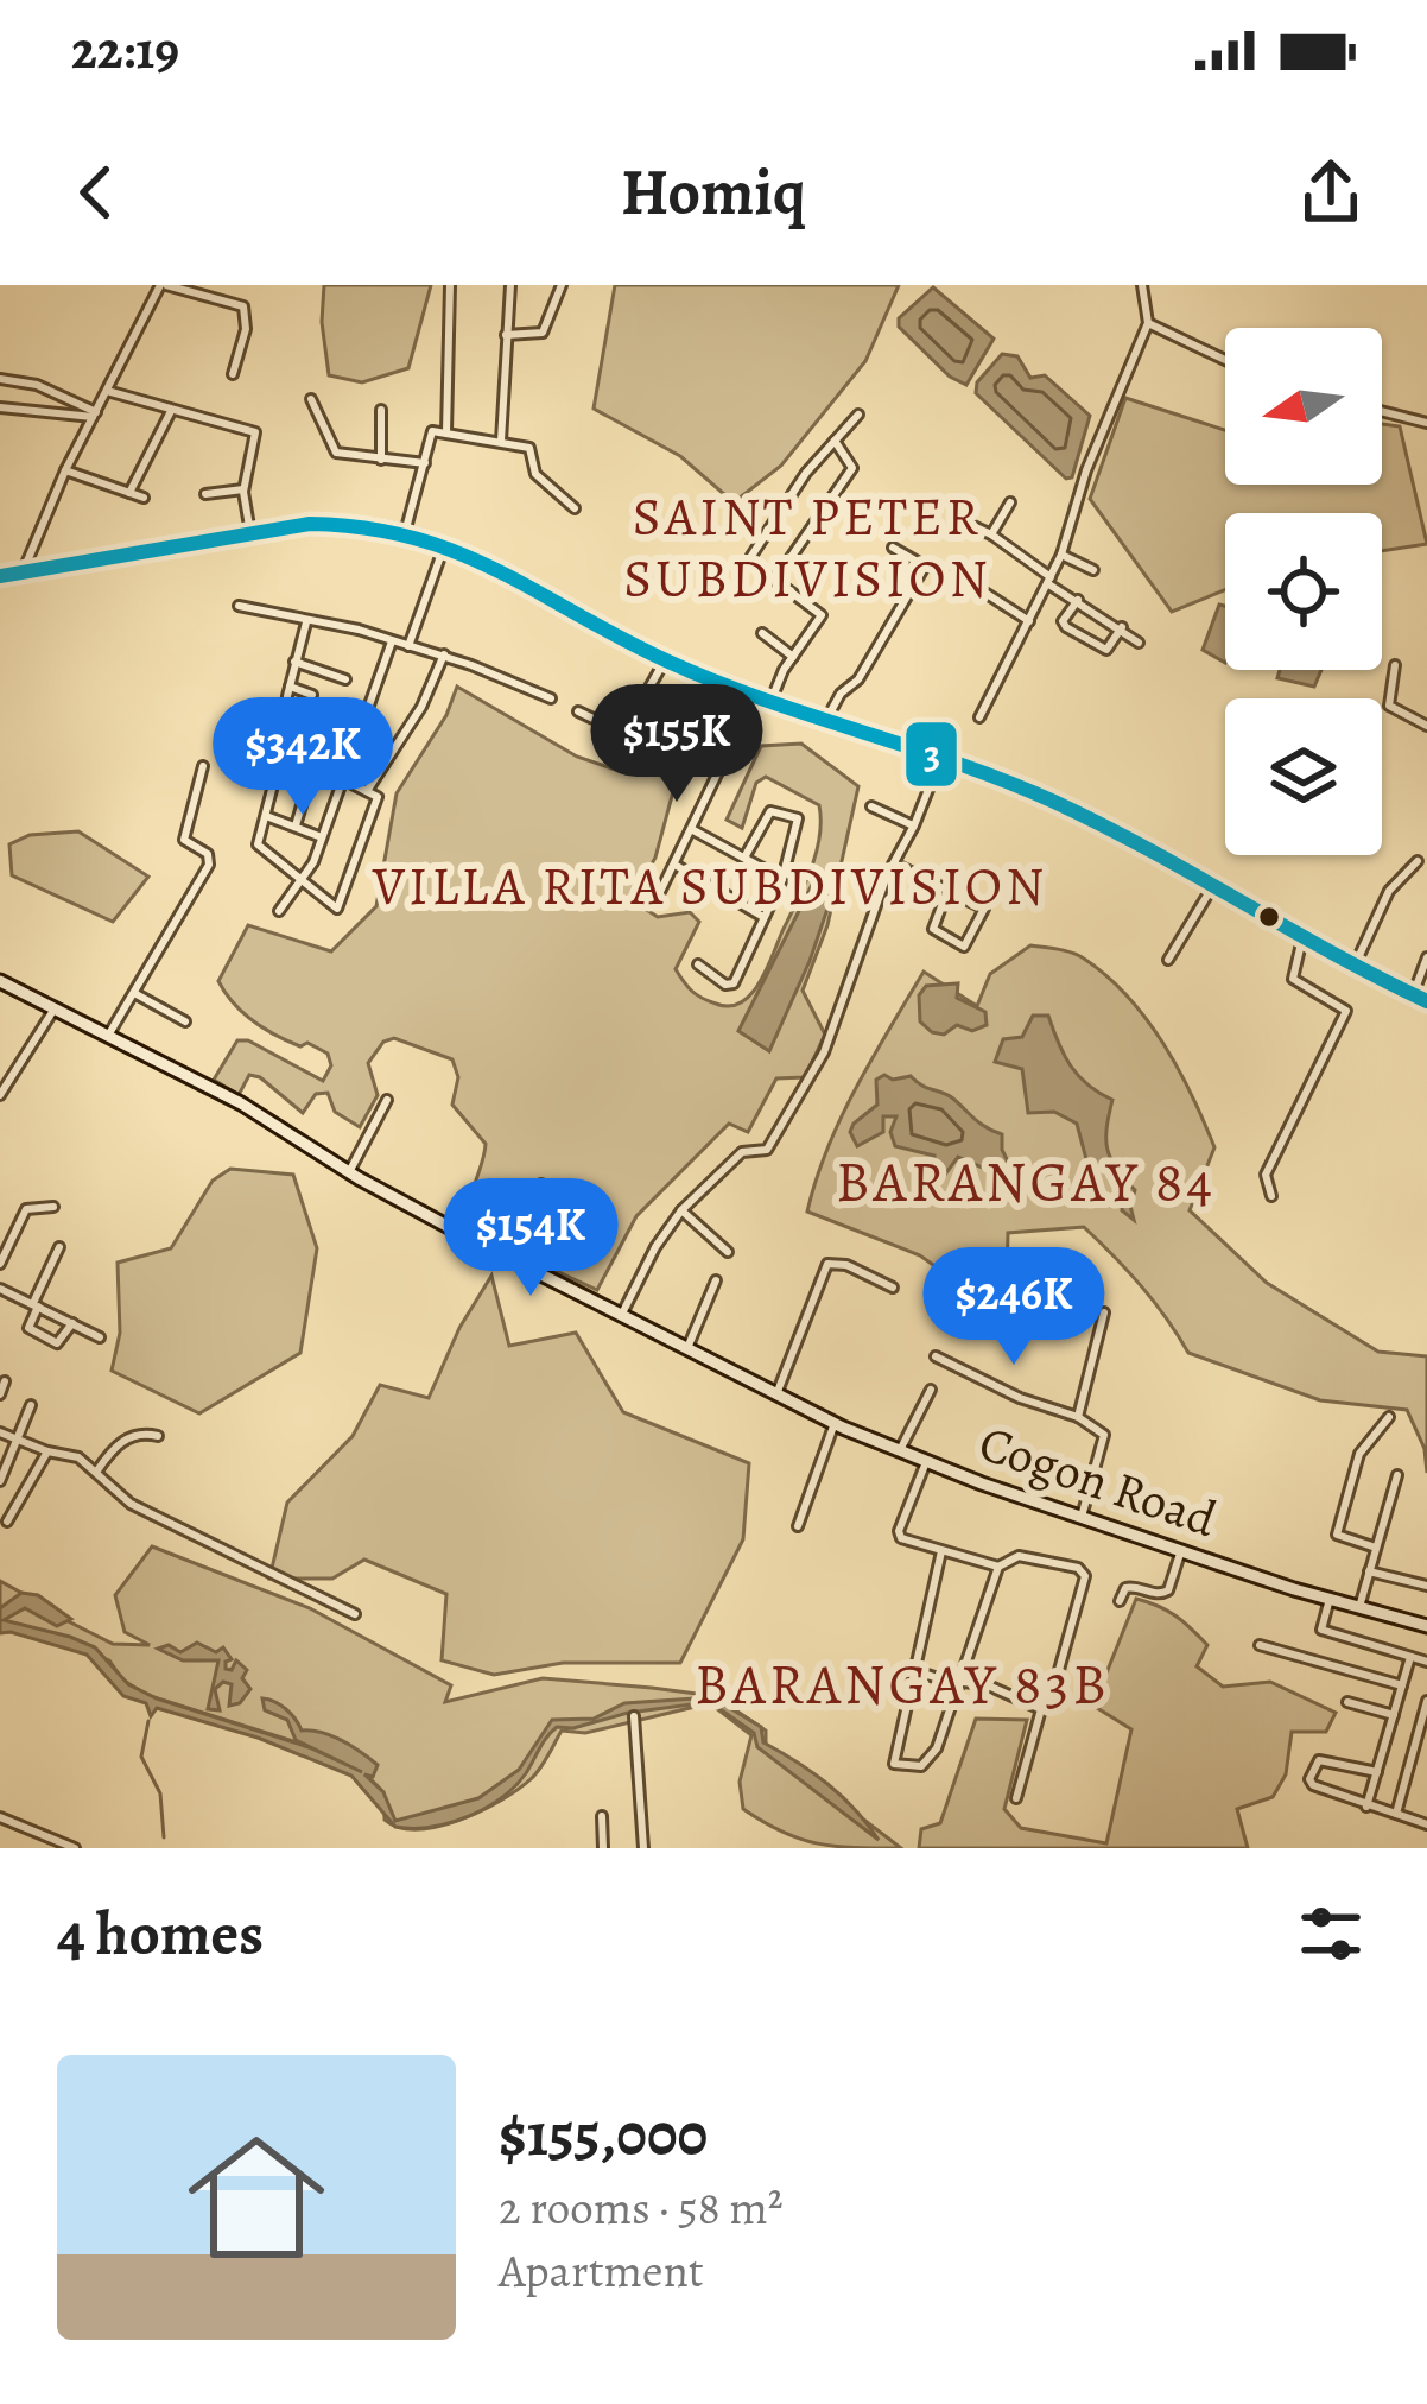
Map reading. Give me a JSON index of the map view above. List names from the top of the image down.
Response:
{
  "streets": {
    "street": ["Cogon Road"]
  },
  "districts": [
    "SAINT PETER SUBDIVISION",
    "VILLA RITA SUBDIVISION",
    "BARANGAY 84",
    "BARANGAY 83B"
  ],
  "lines": ["transit line 3"],
  "north": "left",
  "page": {
    "status": "22:19",
    "header": "Homiq",
    "price": [
      "$155K",
      "$342K",
      "$154K",
      "$246K"
    ],
    "heading": "4 homes",
    "list": [
      {
        "name": "$155,000",
        "note": "2 rooms · 58 m² · Apartment"
      }
    ]
  }
}
